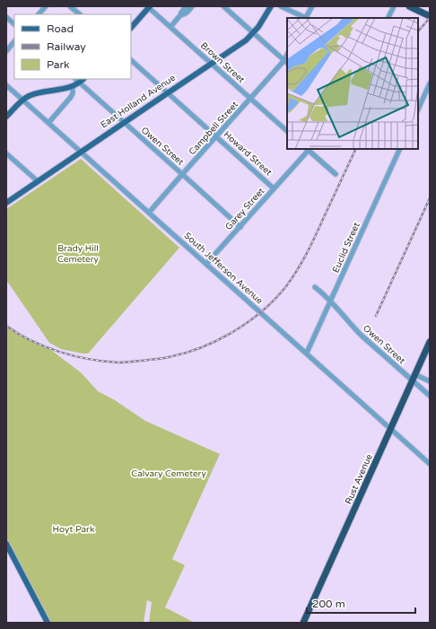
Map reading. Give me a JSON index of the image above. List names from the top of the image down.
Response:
{
  "streets": {
    "highway": ["Rust Avenue"],
    "main road": ["East Holland Avenue"],
    "street": [
      "Brown Street",
      "Campbell Street",
      "Owen Street",
      "Howard Street",
      "Garey Street",
      "Euclid Street",
      "South Jefferson Avenue"
    ]
  },
  "crossings": [
    ["Brown Street", "East Holland Avenue"],
    ["Brown Street", "Campbell Street"],
    ["East Holland Avenue", "Owen Street"],
    ["East Holland Avenue", "Howard Street"],
    ["East Holland Avenue", "South Jefferson Avenue"],
    ["Campbell Street", "Owen Street"],
    ["Campbell Street", "Howard Street"],
    ["Campbell Street", "South Jefferson Avenue"],
    ["Owen Street", "Garey Street"],
    ["Owen Street", "Euclid Street"],
    ["Owen Street", "Rust Avenue"],
    ["Howard Street", "Garey Street"],
    ["Garey Street", "South Jefferson Avenue"],
    ["Euclid Street", "South Jefferson Avenue"],
    ["South Jefferson Avenue", "Rust Avenue"]
  ],
  "parks": ["Brady Hill Cemetery", "Calvary Cemetery", "Hoyt Park"],
  "legend": ["Road", "Railway", "Park"],
  "scale_bar": "200 m"
}
